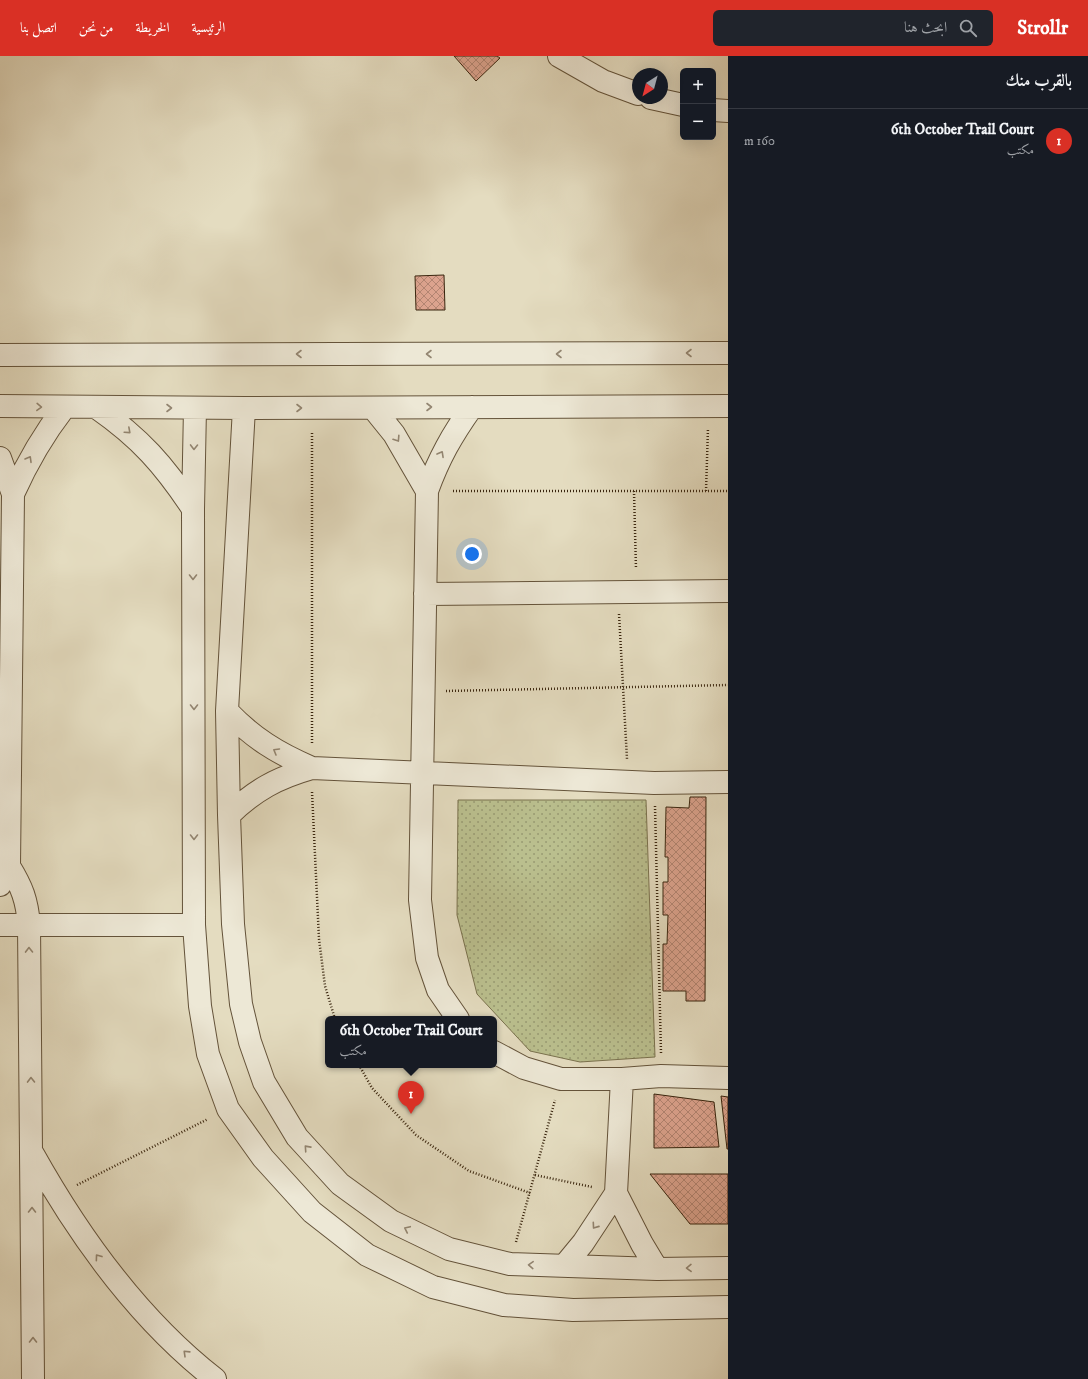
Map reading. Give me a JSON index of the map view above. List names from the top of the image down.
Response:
{
  "north": "bottom left",
  "page": {
    "header": "Strollr",
    "search": "ابحث هنا",
    "nav": [
      "الرئيسية",
      "الخريطة",
      "من نحن",
      "اتصل بنا"
    ],
    "heading": "بالقرب منك",
    "map_buttons": ["+", "−"],
    "list": [
      {
        "mark": "1",
        "name": "6th October Trail Court",
        "note": "مكتب",
        "value": "160 m"
      }
    ],
    "popup": ["6th October Trail Court", "مكتب"],
    "pins": "1"
  }
}
